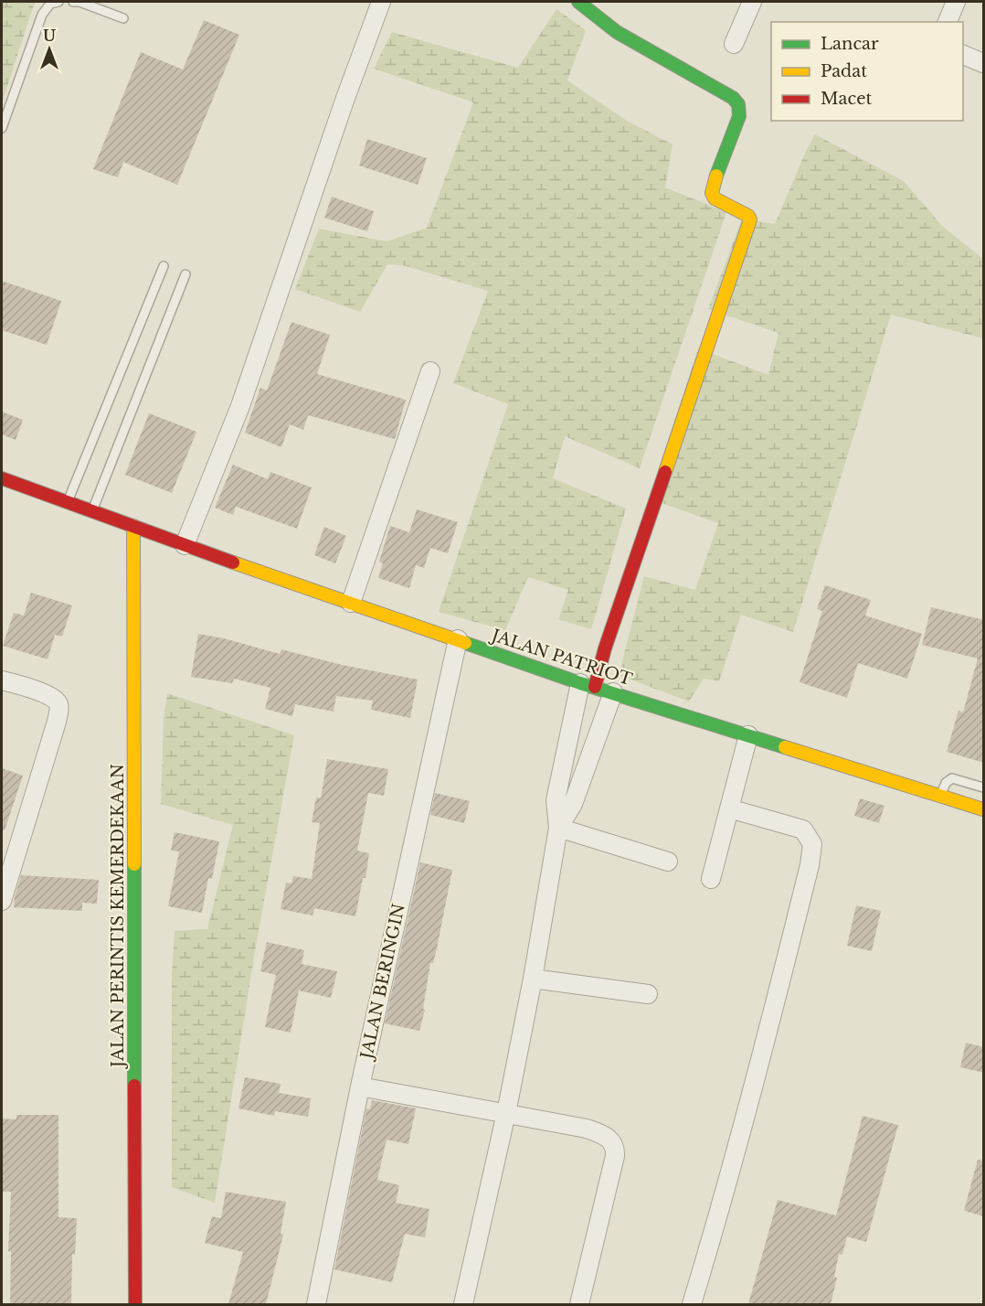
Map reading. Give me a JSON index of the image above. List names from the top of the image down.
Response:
{
  "streets": {
    "street": ["JALAN PATRIOT", "JALAN PERINTIS KEMERDEKAAN", "JALAN BERINGIN"]
  },
  "crossings": [
    ["JALAN PATRIOT", "JALAN PERINTIS KEMERDEKAAN"],
    ["JALAN PATRIOT", "JALAN BERINGIN"]
  ],
  "legend": ["Lancar", "Padat", "Macet"],
  "north": "top"
}
